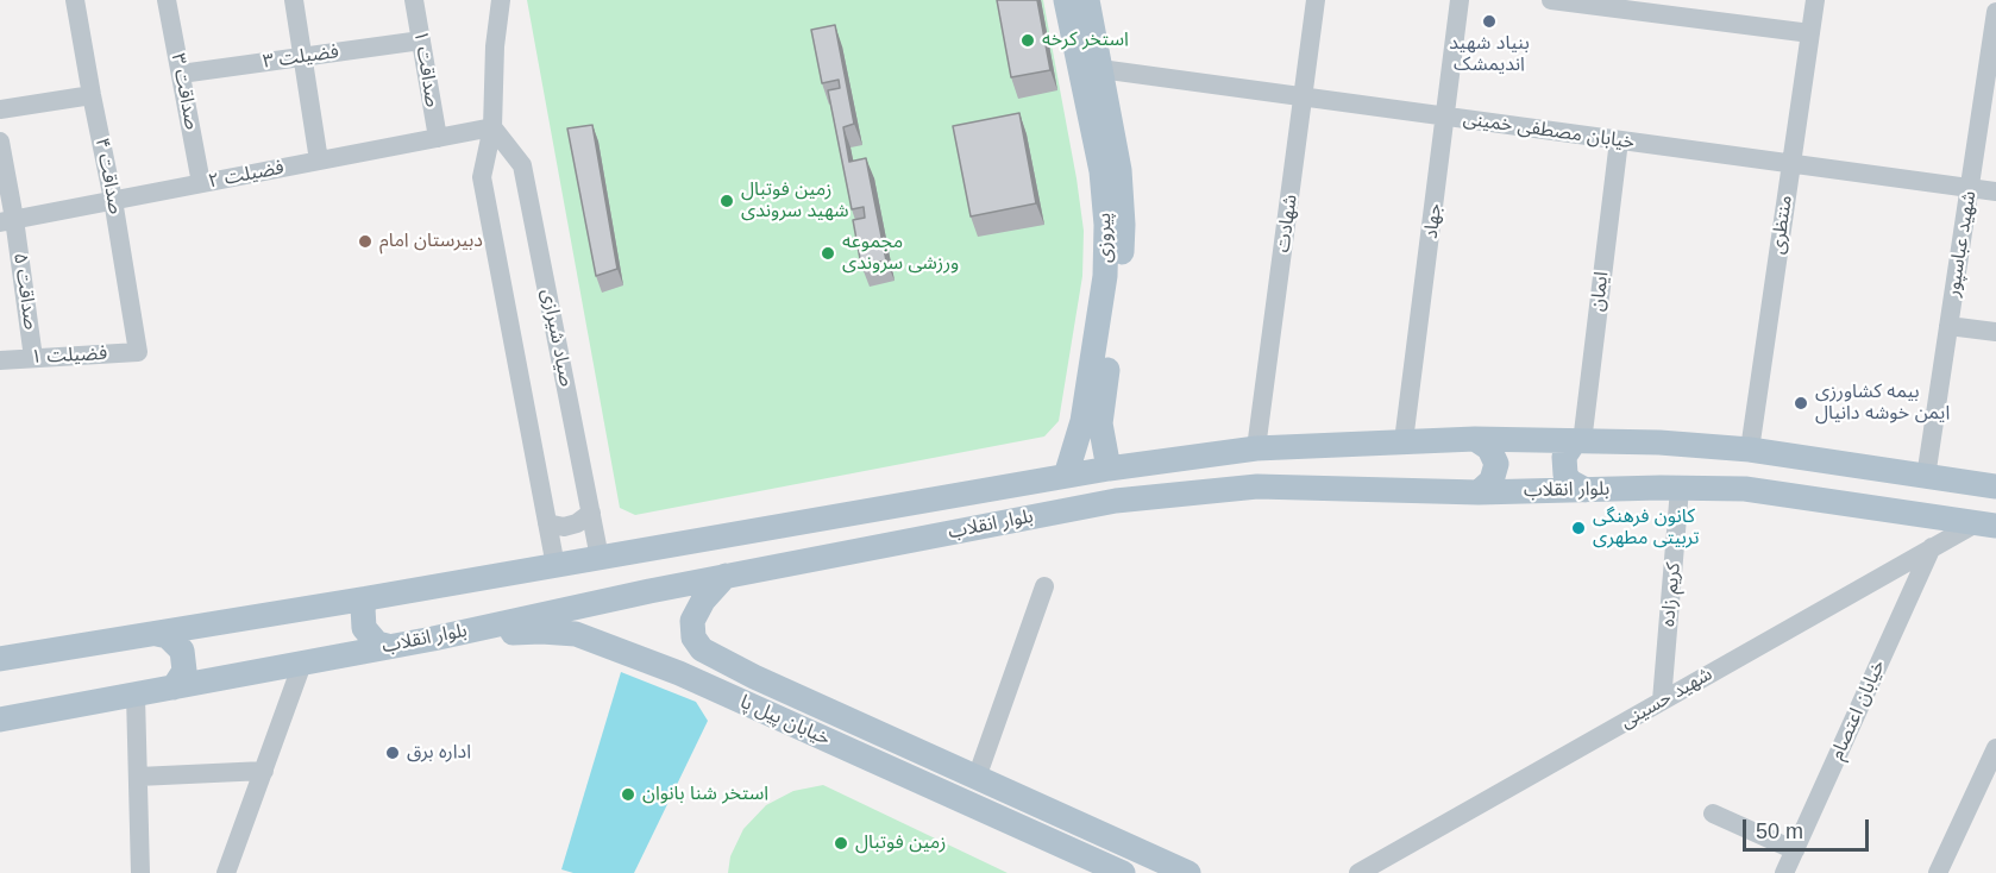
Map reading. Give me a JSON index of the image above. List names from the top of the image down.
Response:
{
  "streets": {
    "main road": ["پیروزی", "بلوار انقلاب", "خیابان پیل پا"],
    "street": [
      "فضیلت ۳",
      "صداقت ۱",
      "صداقت ۳",
      "خیابان مصطفی خمینی",
      "فضیلت ۲",
      "صداقت ۴",
      "جهاد",
      "شهادت",
      "منتظری",
      "شهید عباسپور",
      "صداقت ۵",
      "ایمان",
      "صیاد شیرازی",
      "فضیلت ۱",
      "کریم زاده",
      "شهید حسینی",
      "خیابان اعتصام"
    ]
  },
  "crossings": [
    ["فضیلت ۳", "صداقت ۱"],
    ["فضیلت ۳", "صداقت ۳"],
    ["صداقت ۱", "فضیلت ۲"],
    ["صداقت ۳", "فضیلت ۲"],
    ["خیابان مصطفی خمینی", "جهاد"],
    ["خیابان مصطفی خمینی", "شهادت"],
    ["خیابان مصطفی خمینی", "منتظری"],
    ["خیابان مصطفی خمینی", "پیروزی"],
    ["خیابان مصطفی خمینی", "شهید عباسپور"],
    ["خیابان مصطفی خمینی", "ایمان"],
    ["فضیلت ۲", "صداقت ۴"],
    ["فضیلت ۲", "صداقت ۵"],
    ["فضیلت ۲", "صیاد شیرازی"],
    ["صداقت ۴", "فضیلت ۱"],
    ["جهاد", "بلوار انقلاب"],
    ["شهادت", "بلوار انقلاب"],
    ["منتظری", "بلوار انقلاب"],
    ["پیروزی", "بلوار انقلاب"],
    ["شهید عباسپور", "بلوار انقلاب"],
    ["صداقت ۵", "فضیلت ۱"],
    ["ایمان", "بلوار انقلاب"],
    ["صیاد شیرازی", "بلوار انقلاب"],
    ["بلوار انقلاب", "کریم زاده"],
    ["بلوار انقلاب", "شهید حسینی"],
    ["بلوار انقلاب", "خیابان پیل پا"],
    ["کریم زاده", "شهید حسینی"],
    ["شهید حسینی", "خیابان اعتصام"]
  ],
  "places": [
    "بنیاد شهید اندیمشک",
    "استخر کرخه",
    "زمین فوتبال شهید سروندی",
    "دبیرستان امام",
    "مجموعه ورزشی سروندی",
    "بیمه کشاورزی ایمن خوشه دانیال",
    "کانون فرهنگی تربیتی مطهری",
    "اداره برق",
    "استخر شنا بانوان",
    "زمین فوتبال"
  ],
  "scale_bar": "50 m"
}
